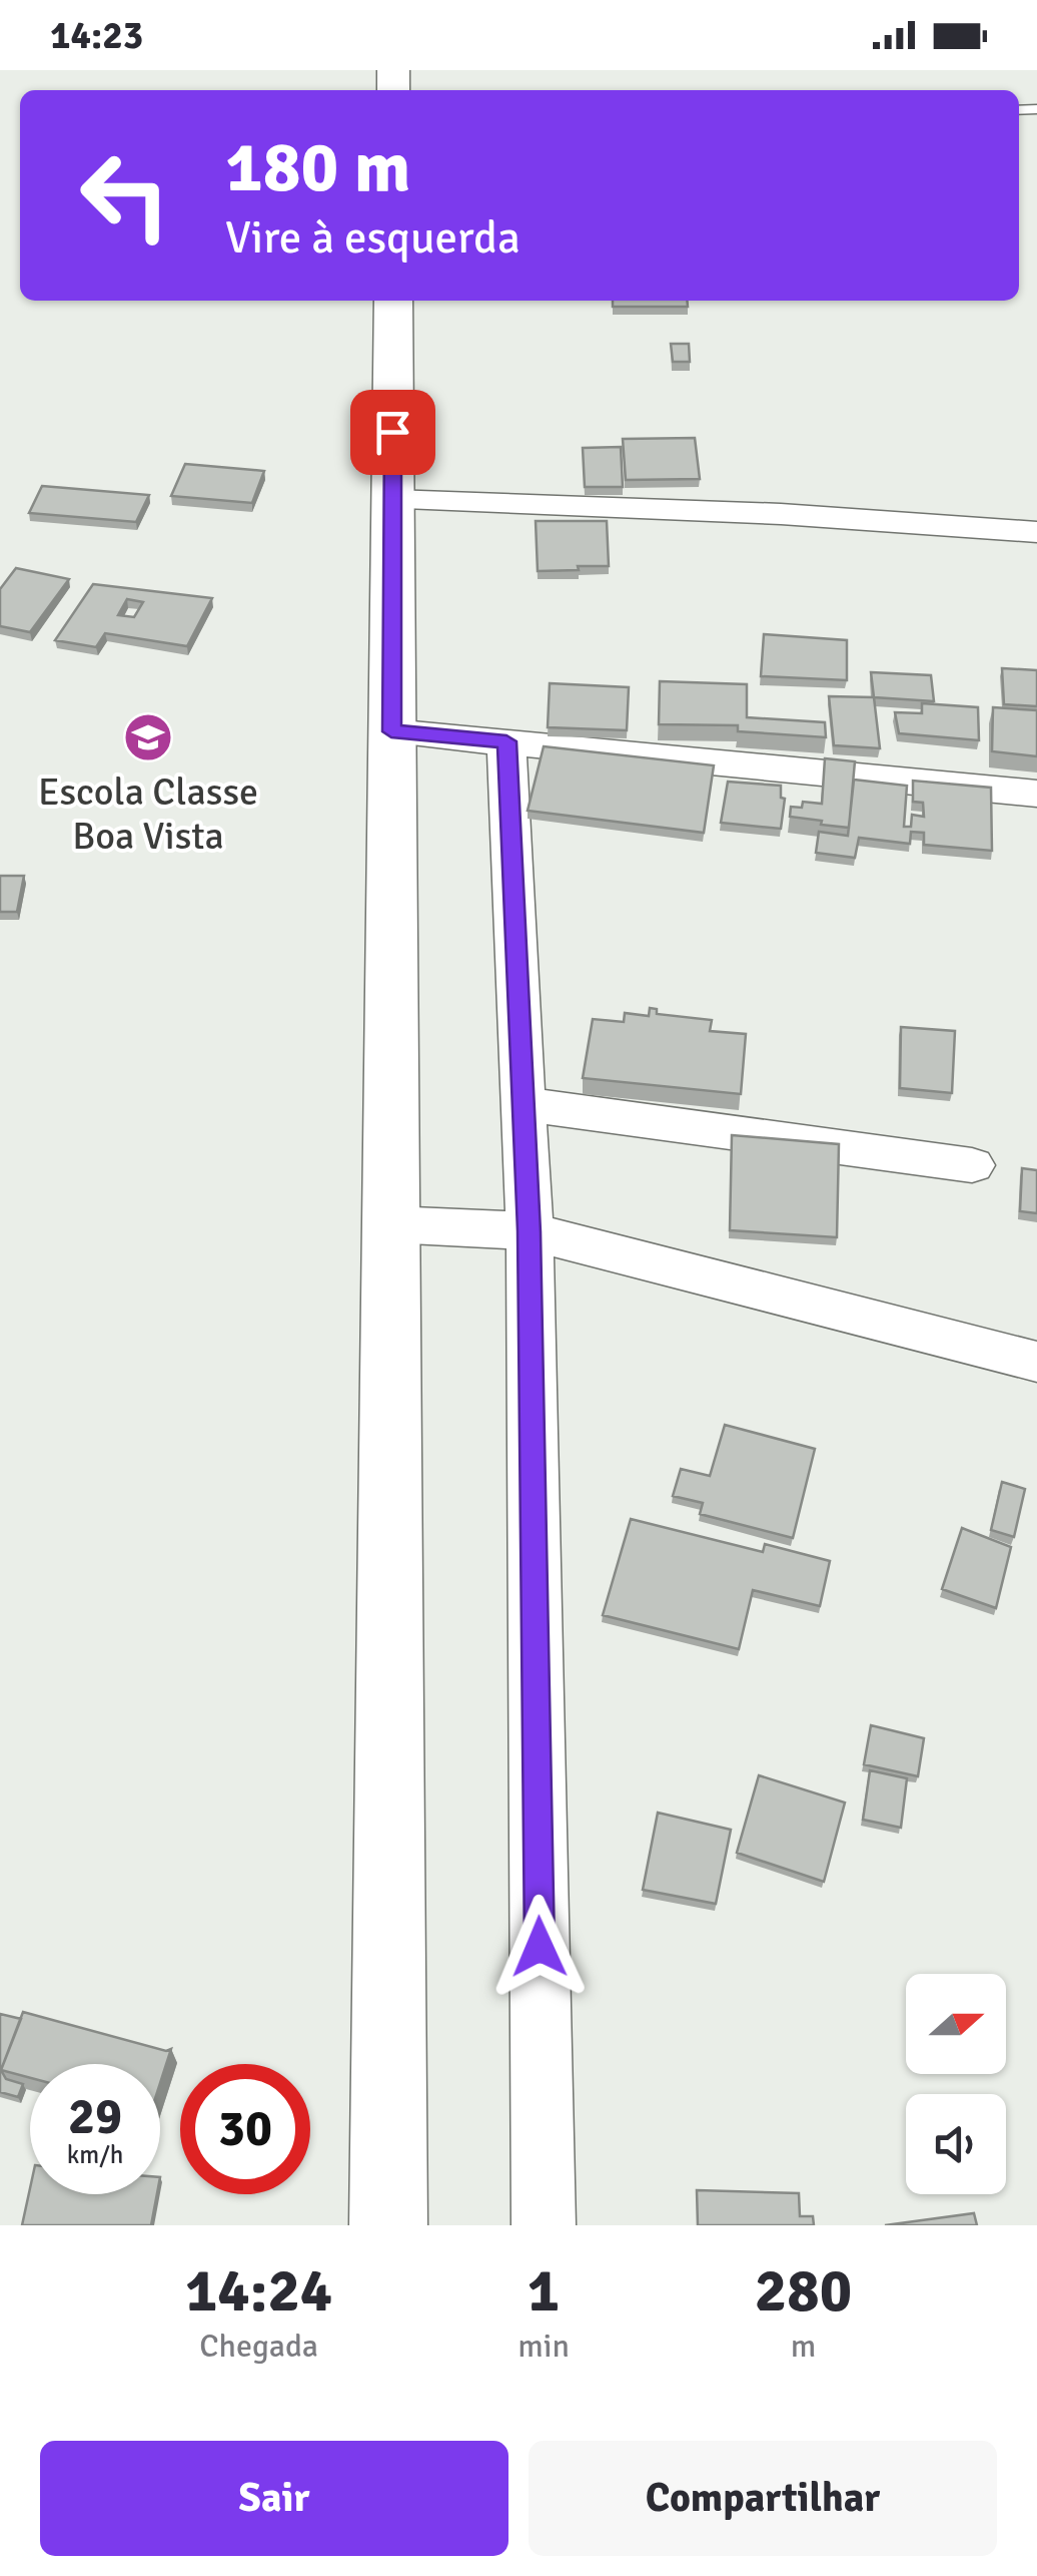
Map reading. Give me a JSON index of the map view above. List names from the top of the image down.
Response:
{
  "places": {
    "school or university": ["Escola Classe Boa Vista"]
  },
  "north": "right",
  "page": {
    "status": "14:23",
    "turn": ["180 m", "Vire à esquerda"],
    "speed": "29 km/h",
    "limit": "30",
    "eta": [
      "14:24",
      "Chegada",
      "1",
      "min",
      "280",
      "m"
    ],
    "buttons": ["Sair", "Compartilhar"]
  }
}
